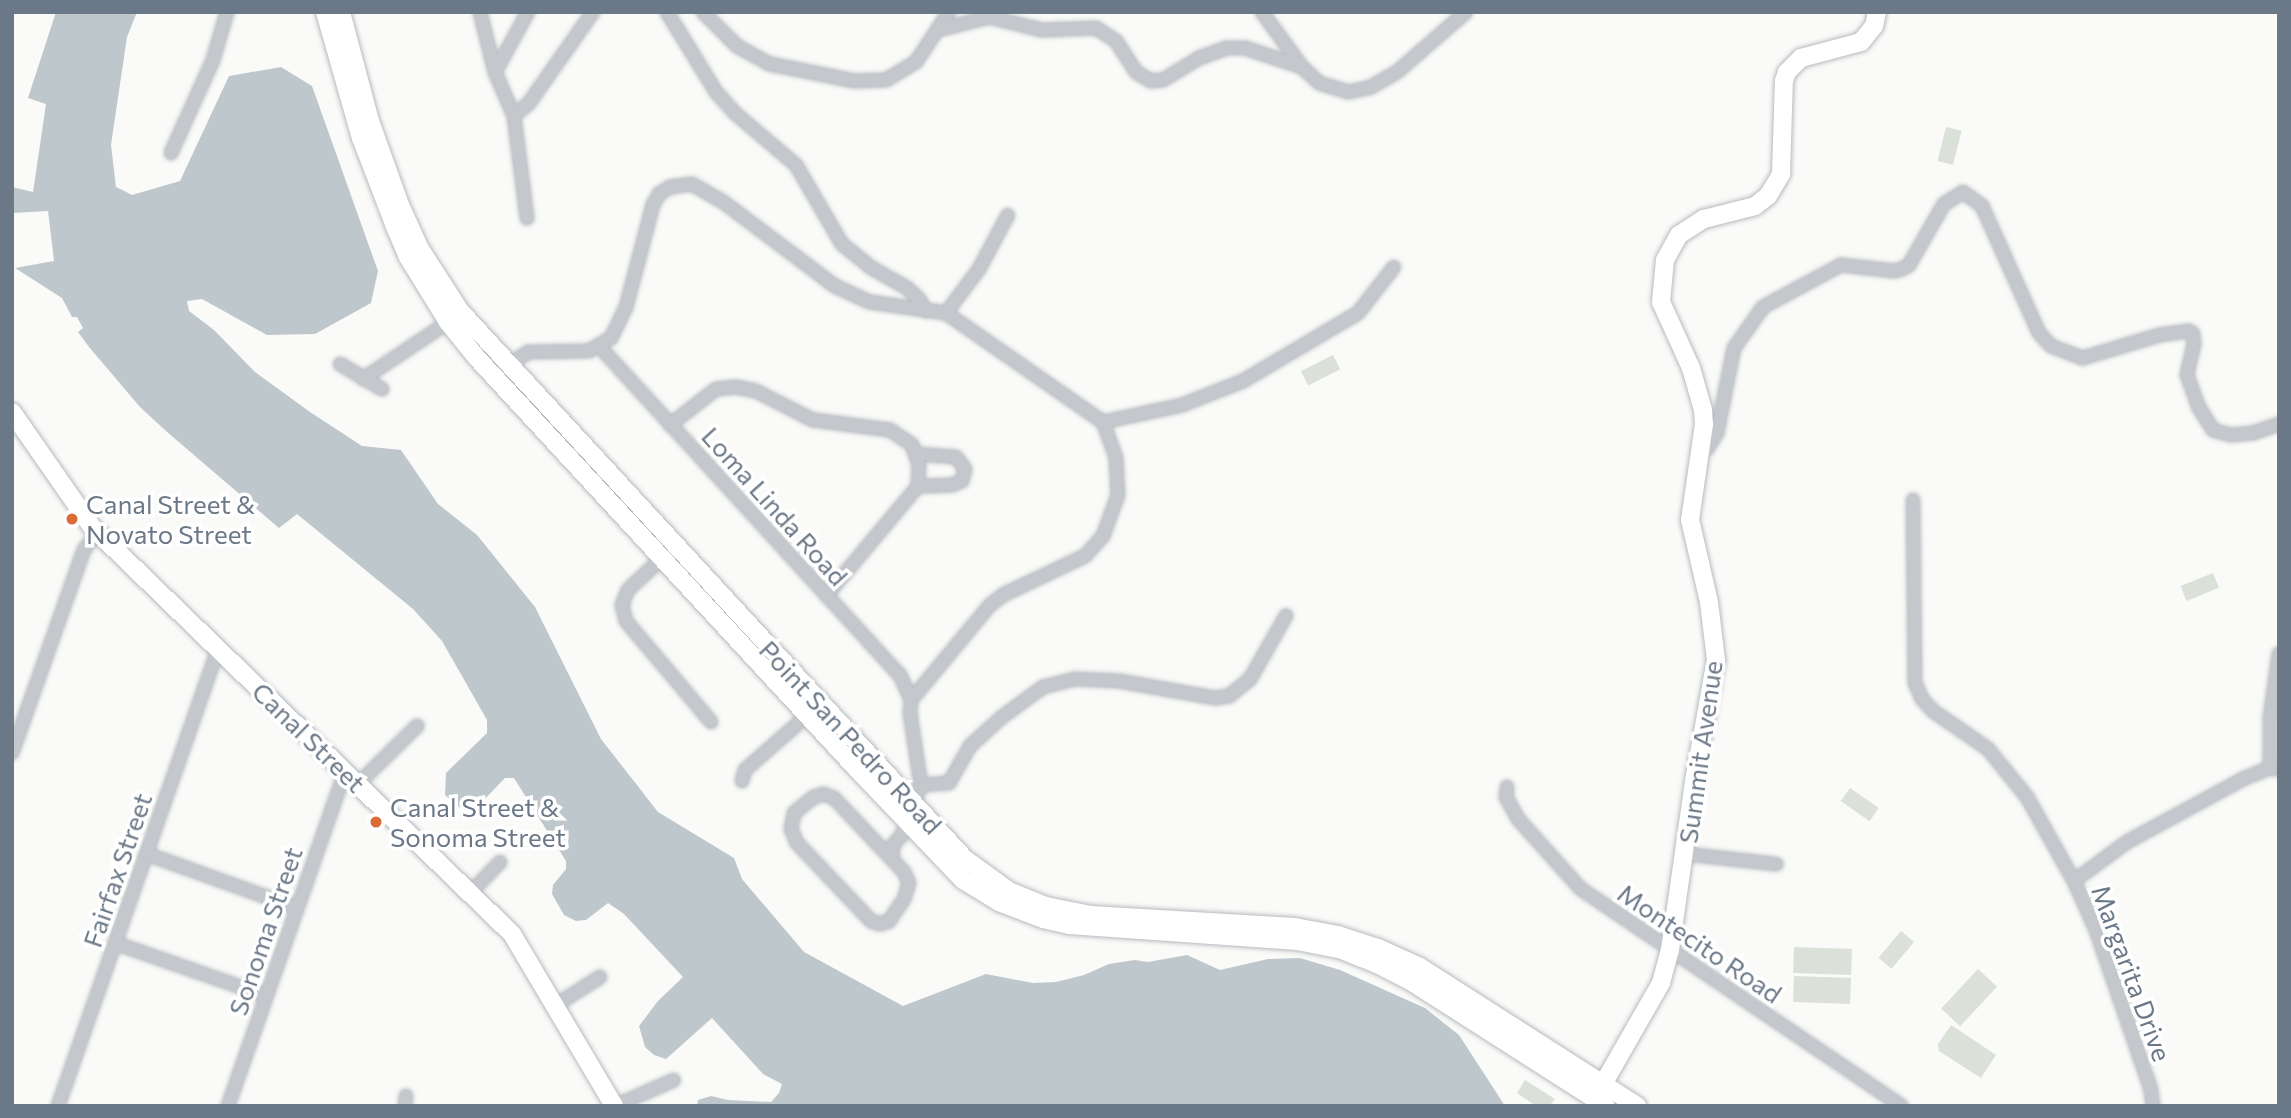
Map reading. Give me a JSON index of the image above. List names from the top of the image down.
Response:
{
  "streets": {
    "main road": ["Canal Street", "Point San Pedro Road", "Summit Avenue"],
    "street": [
      "Loma Linda Road",
      "Fairfax Street",
      "Sonoma Street",
      "Montecito Road",
      "Margarita Drive"
    ]
  },
  "crossings": [
    ["Canal Street", "Fairfax Street"],
    ["Canal Street", "Sonoma Street"],
    ["Point San Pedro Road", "Summit Avenue"],
    ["Summit Avenue", "Montecito Road"]
  ],
  "places": ["Canal Street & Novato Street", "Canal Street & Sonoma Street"]
}
